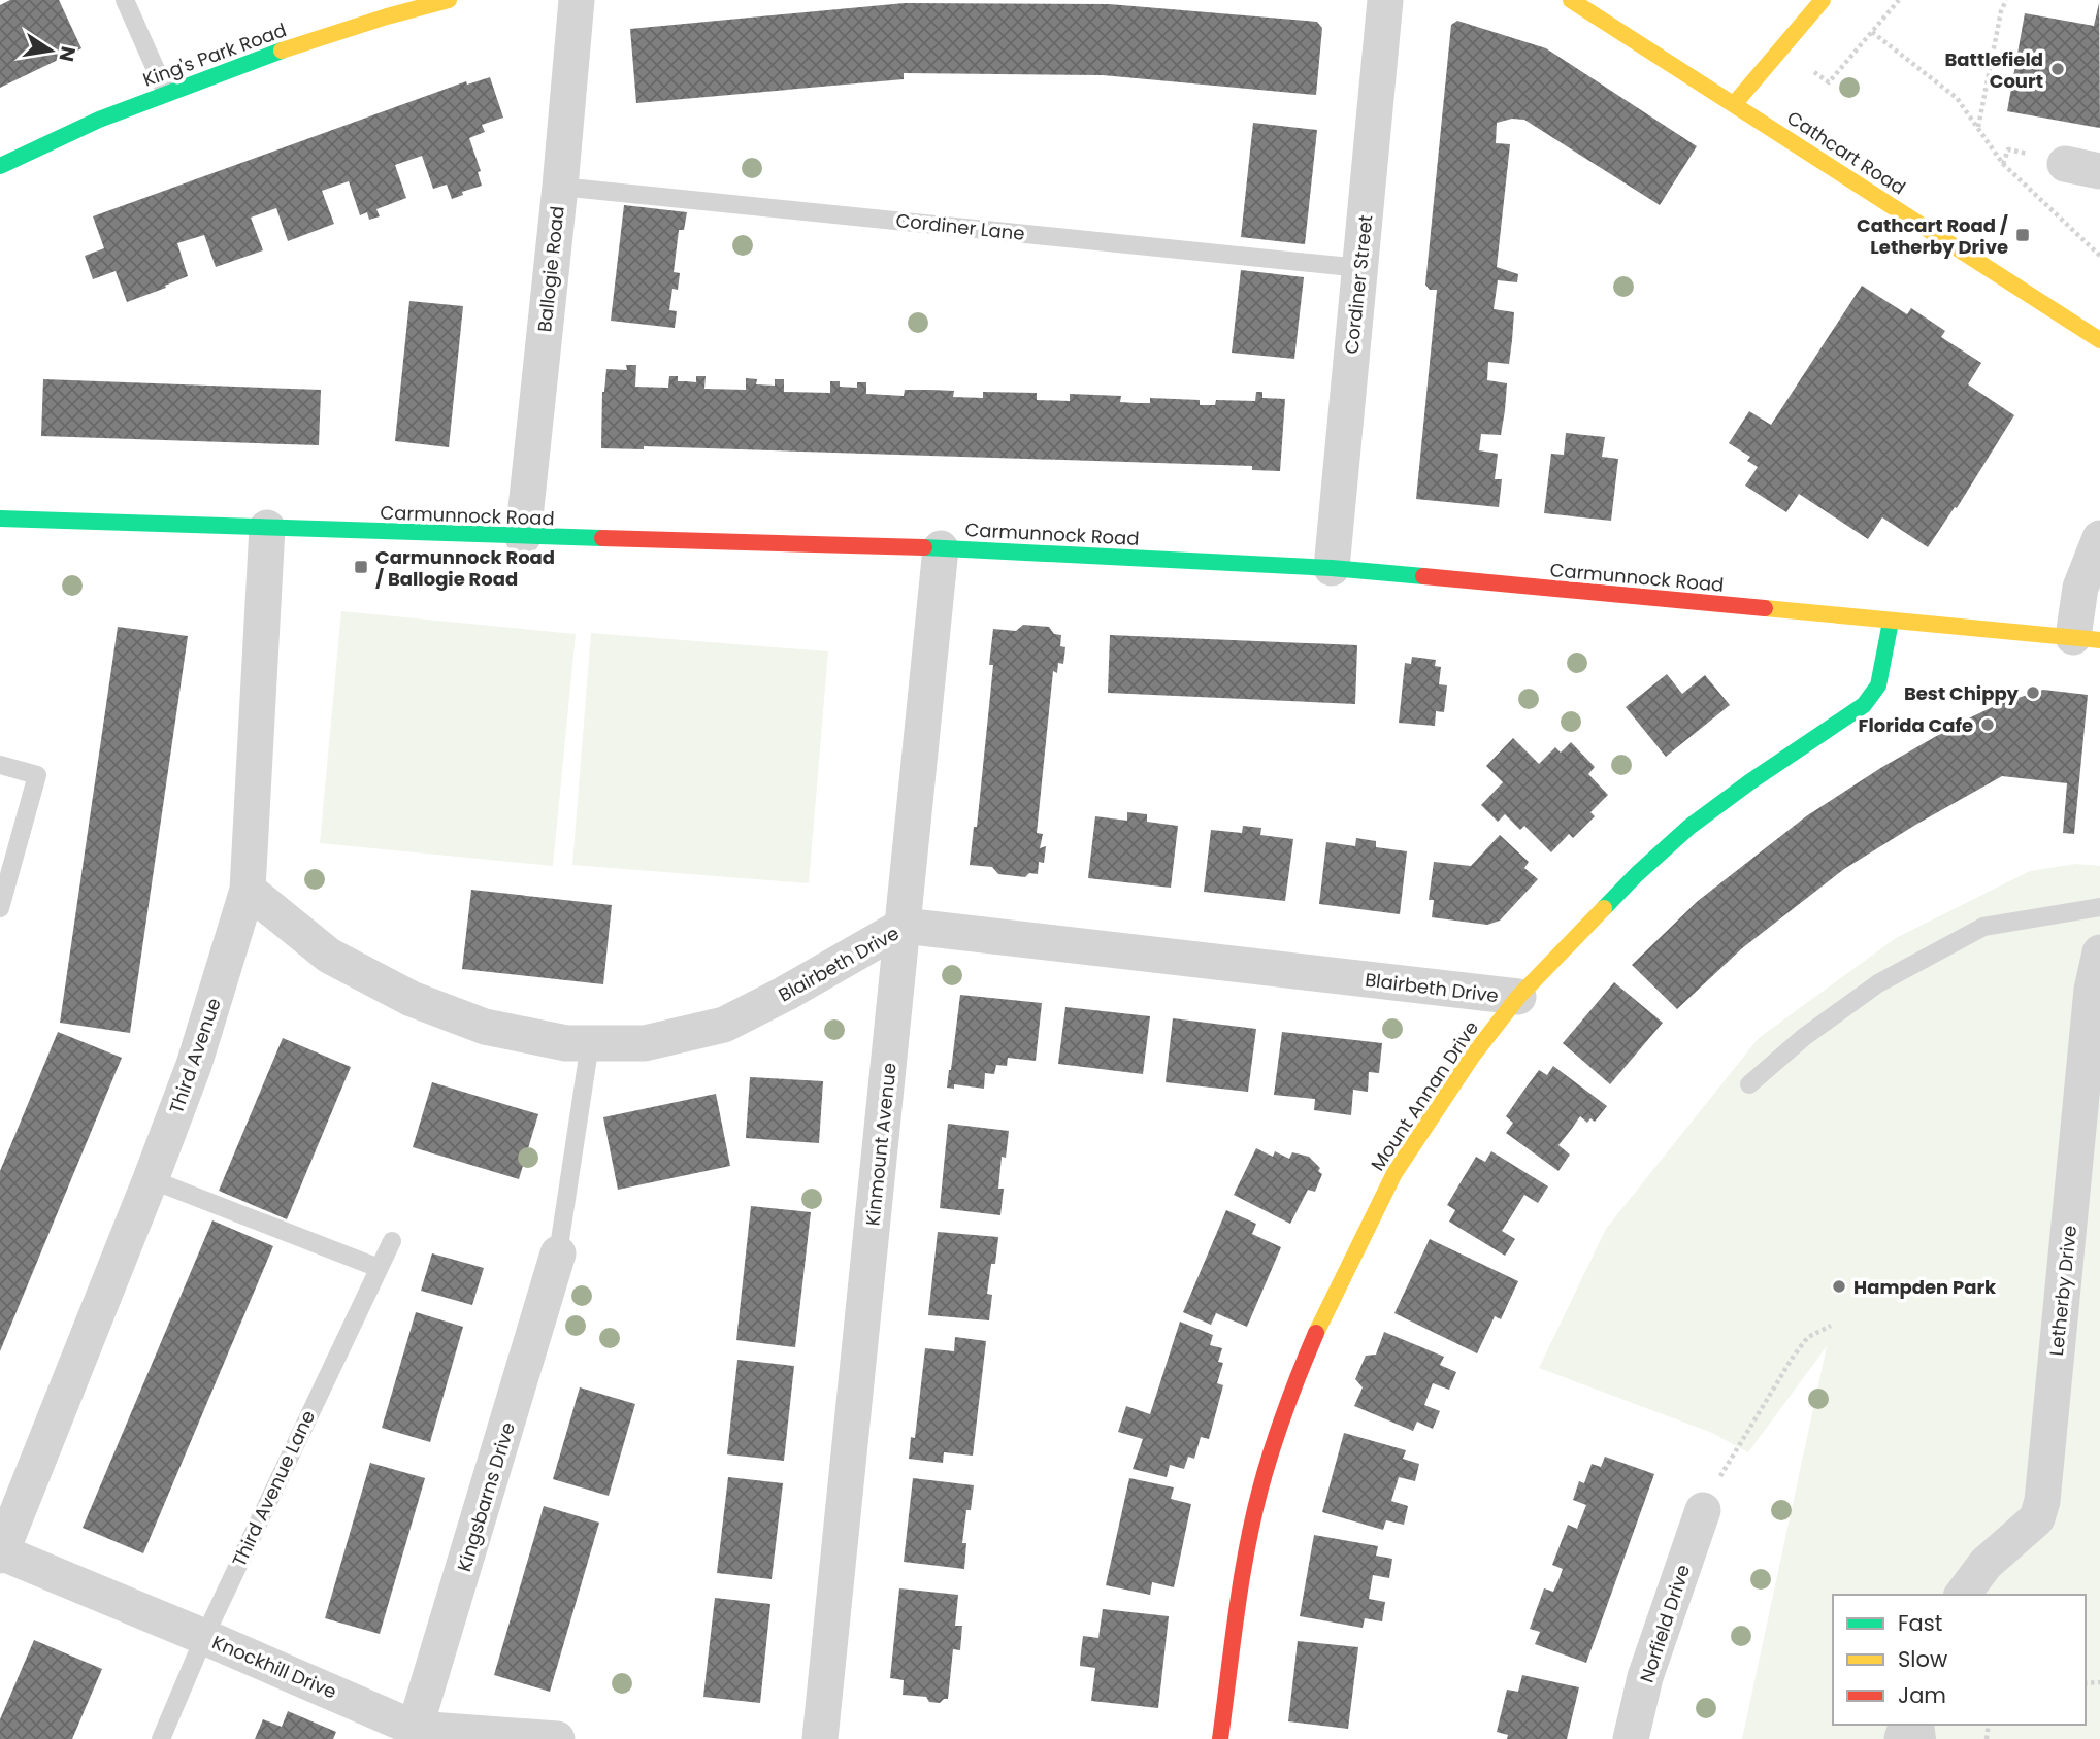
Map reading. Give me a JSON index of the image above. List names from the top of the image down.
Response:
{
  "streets": {
    "street": [
      "King's Park Road",
      "Cathcart Road",
      "Ballogie Road",
      "Cordiner Street",
      "Carmunnock Road",
      "Blairbeth Drive",
      "Third Avenue",
      "Mount Annan Drive",
      "Kinmount Avenue",
      "Letherby Drive",
      "Kingsbarns Drive",
      "Norfield Drive",
      "Knockhill Drive"
    ],
    "lane": ["Cordiner Lane", "Third Avenue Lane"]
  },
  "crossings": [
    ["Cordiner Lane", "Ballogie Road"],
    ["Cordiner Lane", "Cordiner Street"],
    ["Ballogie Road", "Carmunnock Road"],
    ["Cordiner Street", "Carmunnock Road"],
    ["Carmunnock Road", "Third Avenue"],
    ["Carmunnock Road", "Mount Annan Drive"],
    ["Carmunnock Road", "Kinmount Avenue"],
    ["Blairbeth Drive", "Third Avenue"],
    ["Blairbeth Drive", "Mount Annan Drive"],
    ["Blairbeth Drive", "Kinmount Avenue"],
    ["Third Avenue", "Knockhill Drive"],
    ["Third Avenue Lane", "Knockhill Drive"],
    ["Kingsbarns Drive", "Knockhill Drive"]
  ],
  "places": {
    "other": [
      "Battlefield Court",
      "Best Chippy",
      "Florida Cafe",
      "Hampden Park"
    ],
    "transit": ["Cathcart Road / Letherby Drive", "Carmunnock Road / Ballogie Road"]
  },
  "legend": ["Fast", "Slow", "Jam"],
  "north": "right"
}
